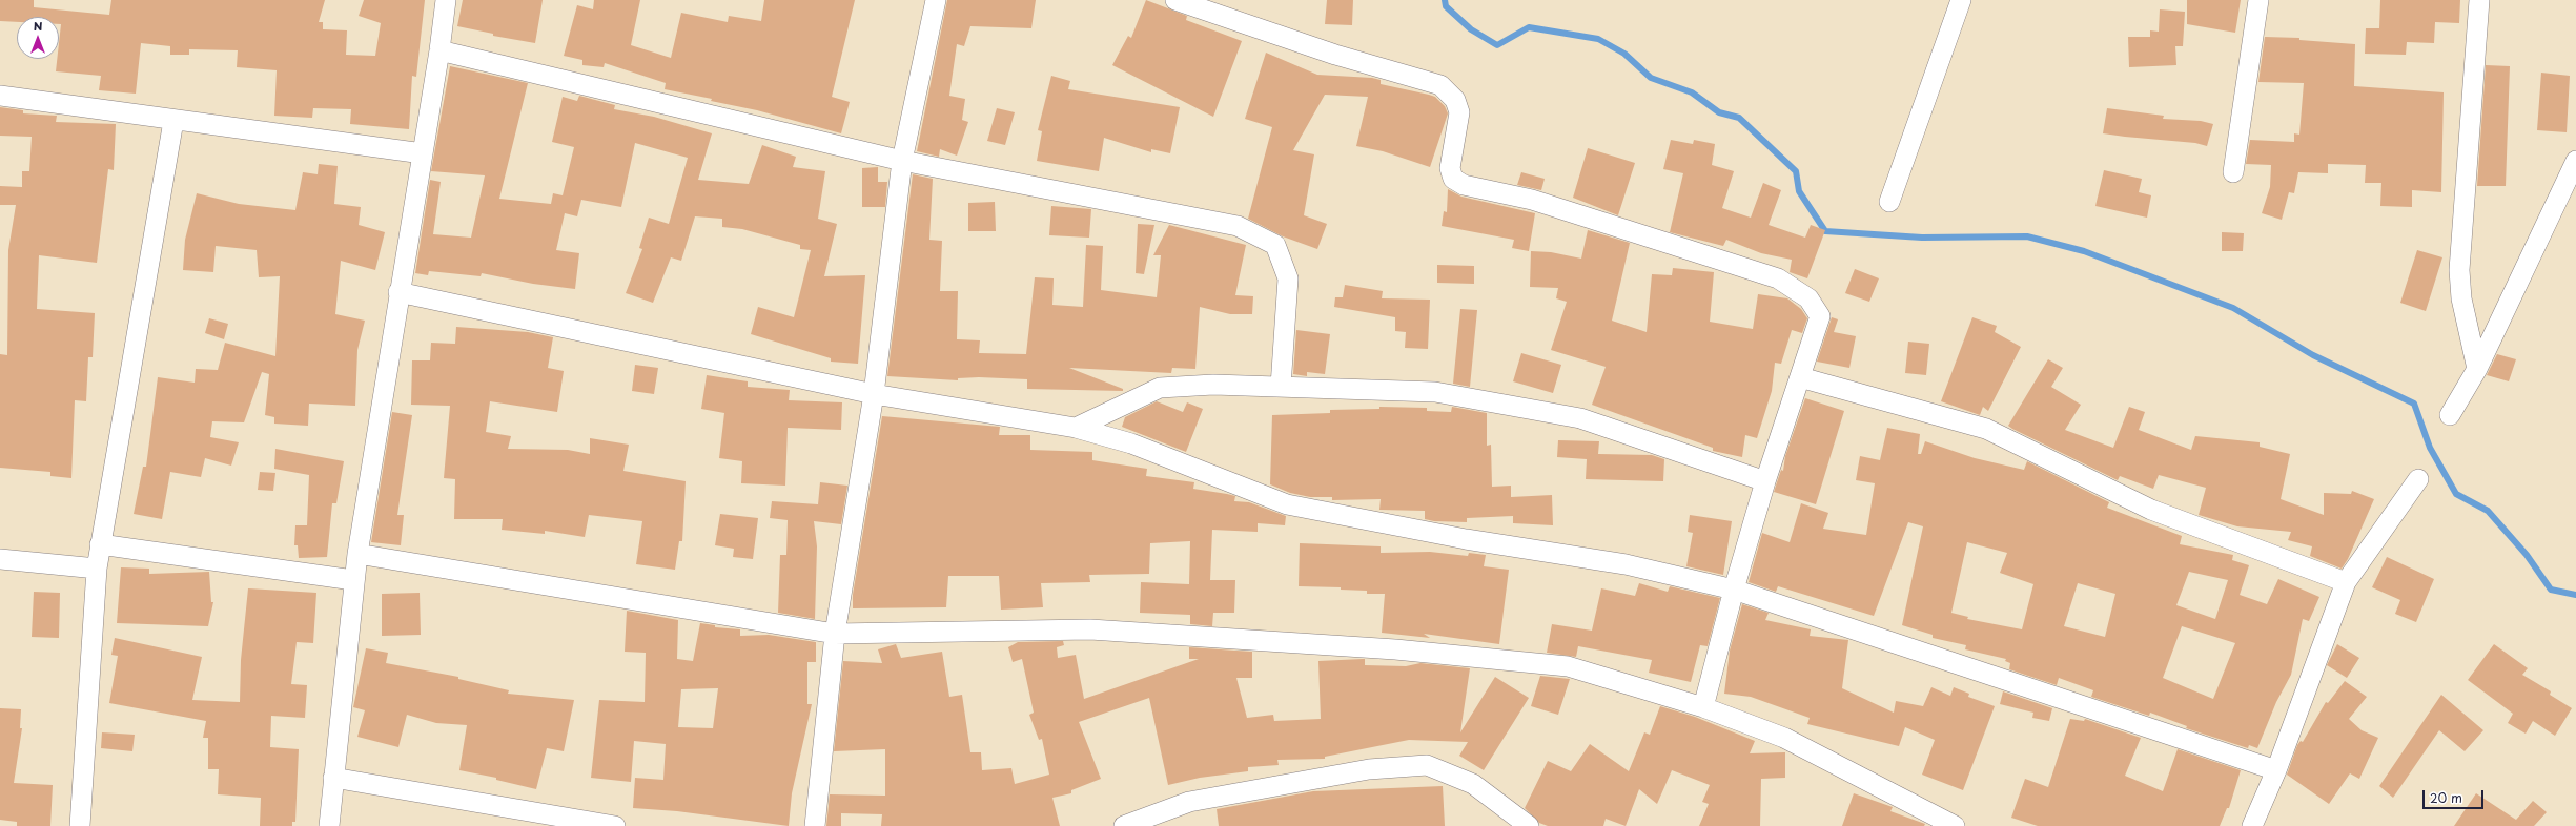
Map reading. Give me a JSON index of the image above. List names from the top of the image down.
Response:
{
  "scale_bar": "20 m",
  "north": "top"
}
